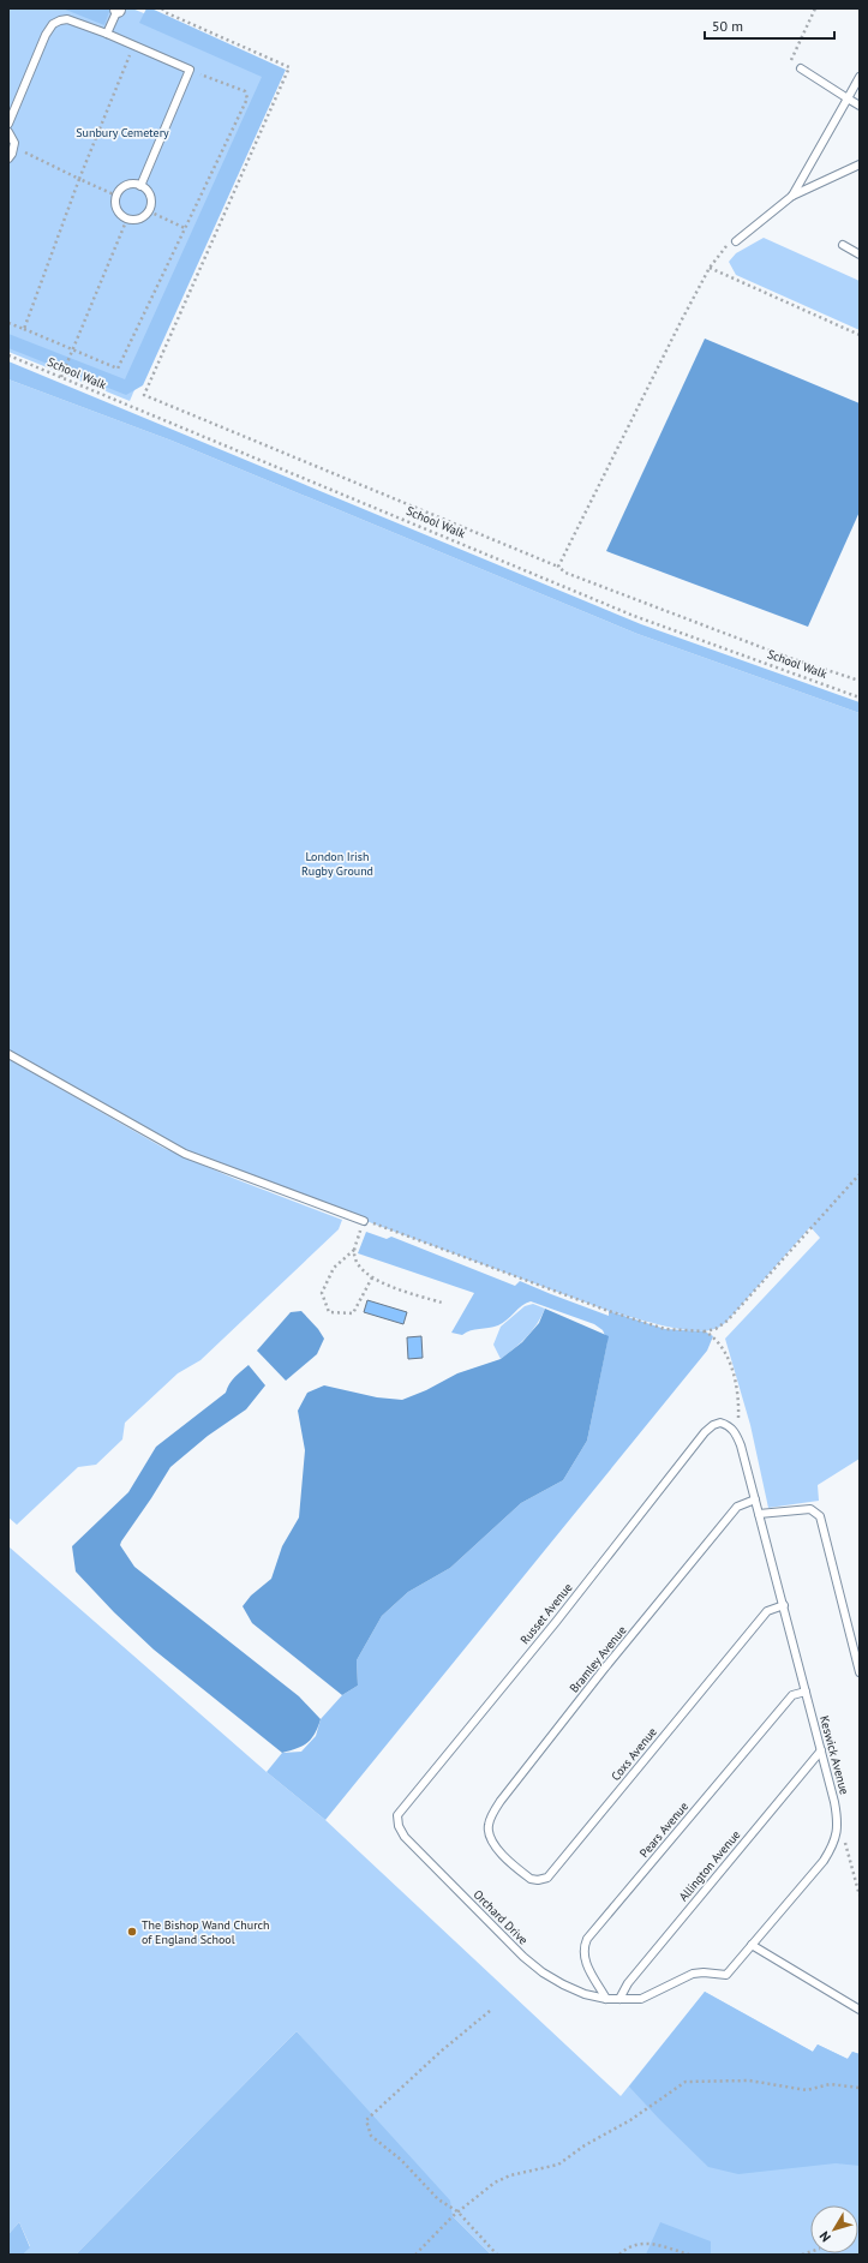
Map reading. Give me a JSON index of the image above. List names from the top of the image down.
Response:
{
  "streets": {
    "lane": [
      "Russet Avenue",
      "Bramley Avenue",
      "Coxs Avenue",
      "Keswick Avenue",
      "Pears Avenue",
      "Allington Avenue",
      "Orchard Drive"
    ],
    "path": ["School Walk"]
  },
  "crossings": [
    ["Russet Avenue", "Keswick Avenue"],
    ["Russet Avenue", "Orchard Drive"],
    ["Bramley Avenue", "Coxs Avenue"],
    ["Bramley Avenue", "Keswick Avenue"],
    ["Coxs Avenue", "Keswick Avenue"],
    ["Keswick Avenue", "Pears Avenue"],
    ["Keswick Avenue", "Allington Avenue"],
    ["Keswick Avenue", "Orchard Drive"],
    ["Pears Avenue", "Orchard Drive"]
  ],
  "parks": ["Sunbury Cemetery", "London Irish Rugby Ground"],
  "places": ["The Bishop Wand Church of England School"],
  "scale_bar": "50 m",
  "north": "bottom left"
}
